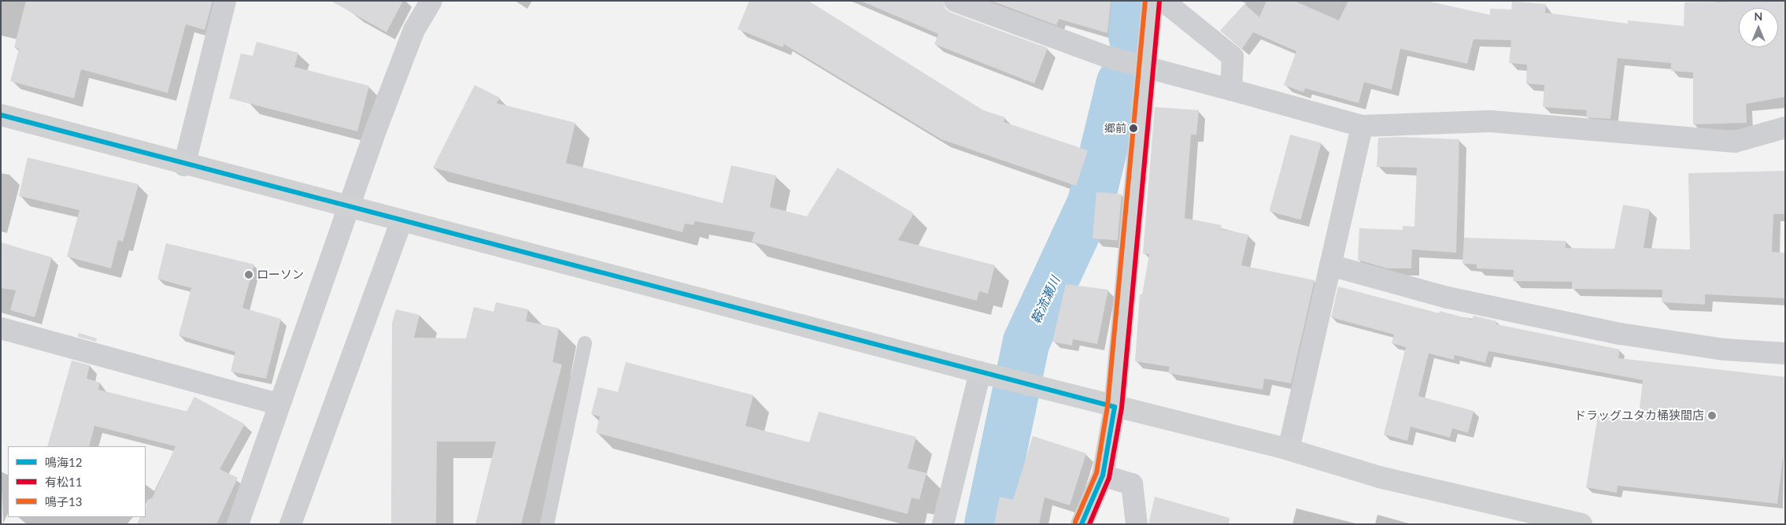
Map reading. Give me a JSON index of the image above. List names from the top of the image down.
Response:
{
  "water": ["鞍流瀬川"],
  "places": ["郷前", "ローソン", "ドラッグユタカ桶狭間店"],
  "lines": ["transit line 鳴子13", "transit line 有松11", "transit line 鳴海12"],
  "legend": ["鳴海12", "有松11", "鳴子13"],
  "north": "top"
}
